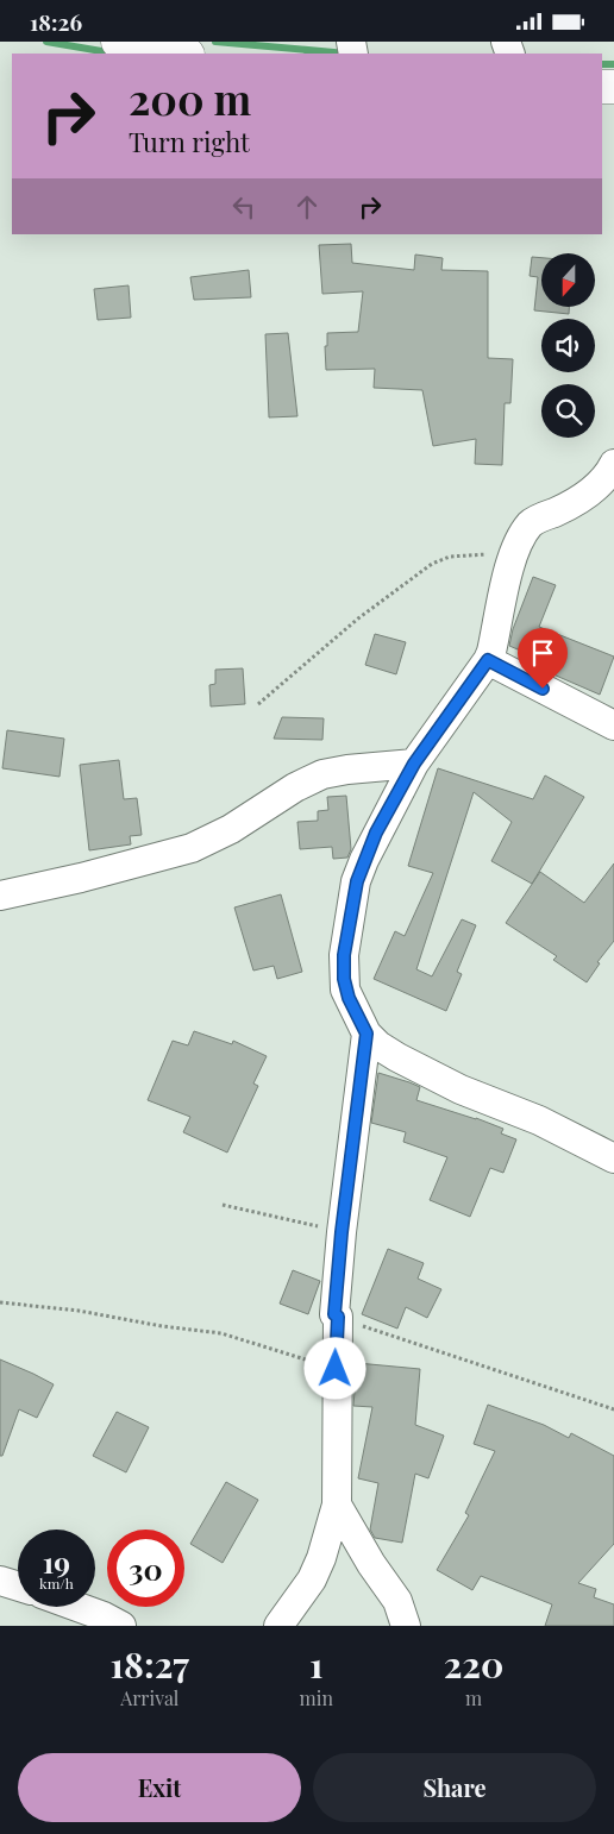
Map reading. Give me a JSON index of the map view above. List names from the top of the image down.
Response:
{
  "north": "bottom",
  "page": {
    "status": "18:26",
    "turn": ["200 m", "Turn right"],
    "speed": "19 km/h",
    "limit": "30",
    "eta": [
      "18:27",
      "Arrival",
      "1",
      "min",
      "220",
      "m"
    ],
    "buttons": ["Exit", "Share"]
  }
}
